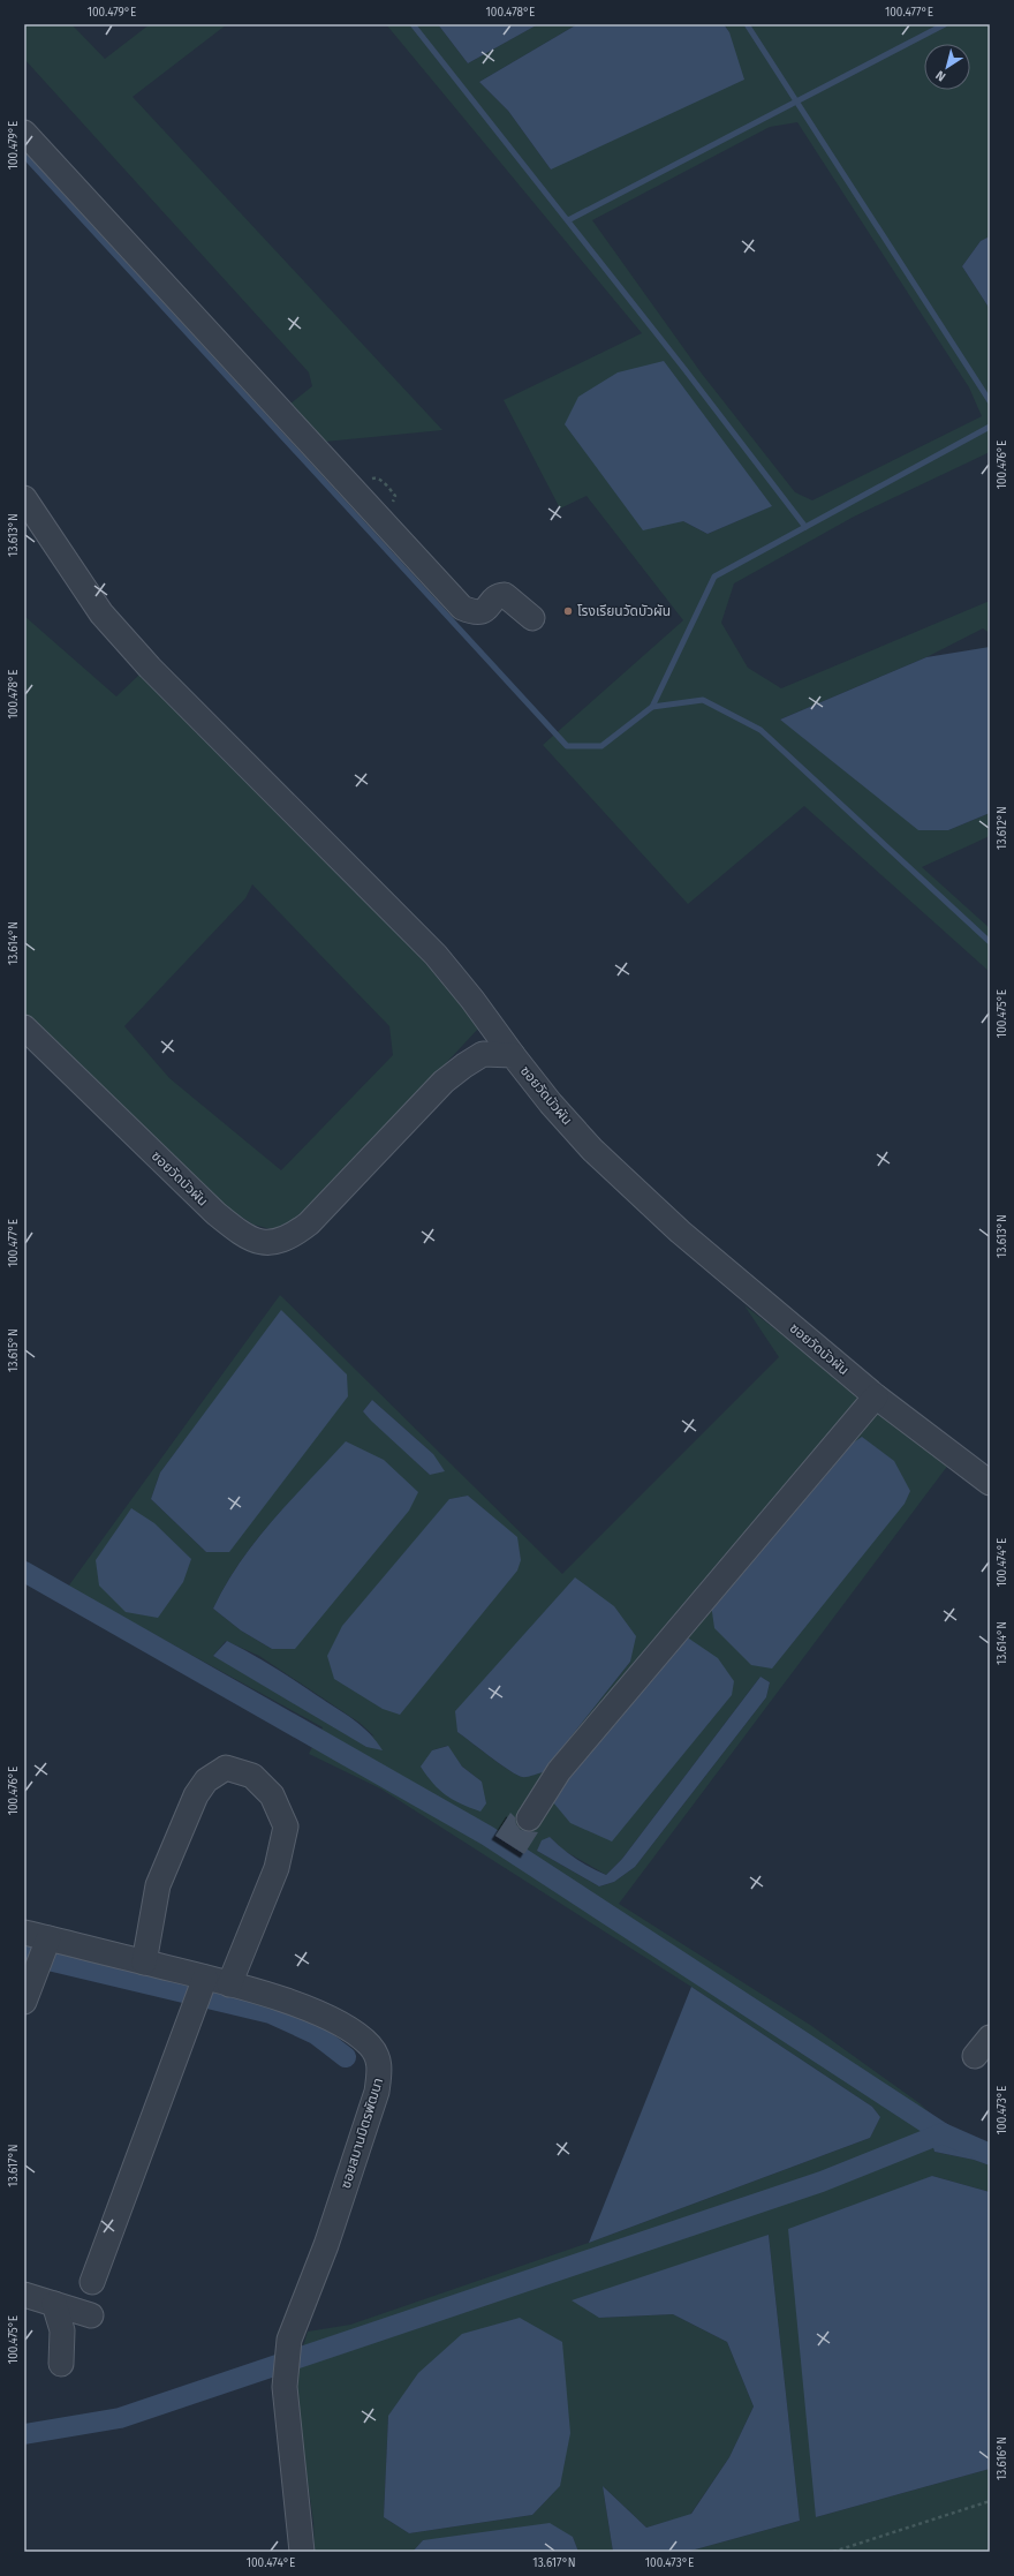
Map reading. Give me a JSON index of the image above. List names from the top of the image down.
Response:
{
  "streets": {
    "street": ["ซอยวัดบัวผัน", "ซอยสมานมิตรพัฒนา"]
  },
  "places": ["โรงเรียนวัดบัวผัน"],
  "north": "bottom left",
  "coordinates": [
    "100.479°E",
    "100.478°E",
    "100.477°E",
    "100.476°E",
    "13.613°N",
    "13.612°N",
    "13.614°N",
    "100.475°E",
    "13.615°N",
    "100.474°E",
    "100.473°E",
    "13.617°N",
    "13.616°N"
  ]
}
